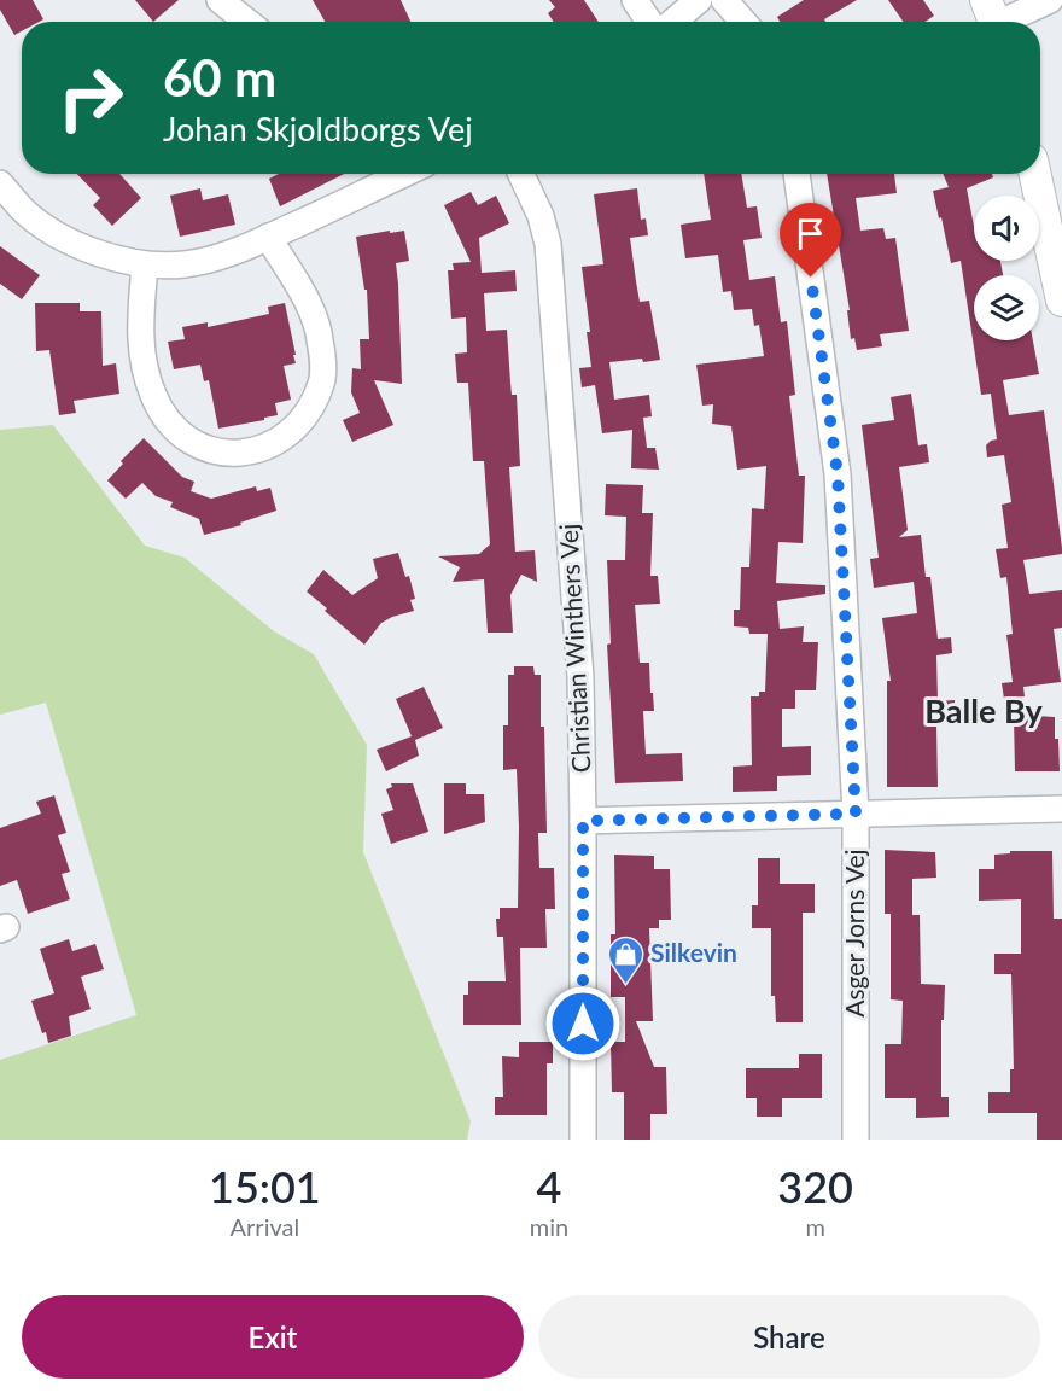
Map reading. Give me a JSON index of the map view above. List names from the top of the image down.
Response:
{
  "streets": {
    "street": ["Christian Winthers Vej", "Asger Jorns Vej"]
  },
  "districts": ["Balle By"],
  "places": {
    "shop": ["Silkevin"]
  },
  "page": {
    "turn": ["60 m", "Johan Skjoldborgs Vej"],
    "eta": [
      "15:01",
      "Arrival",
      "4",
      "min",
      "320",
      "m"
    ],
    "buttons": ["Exit", "Share"]
  }
}
